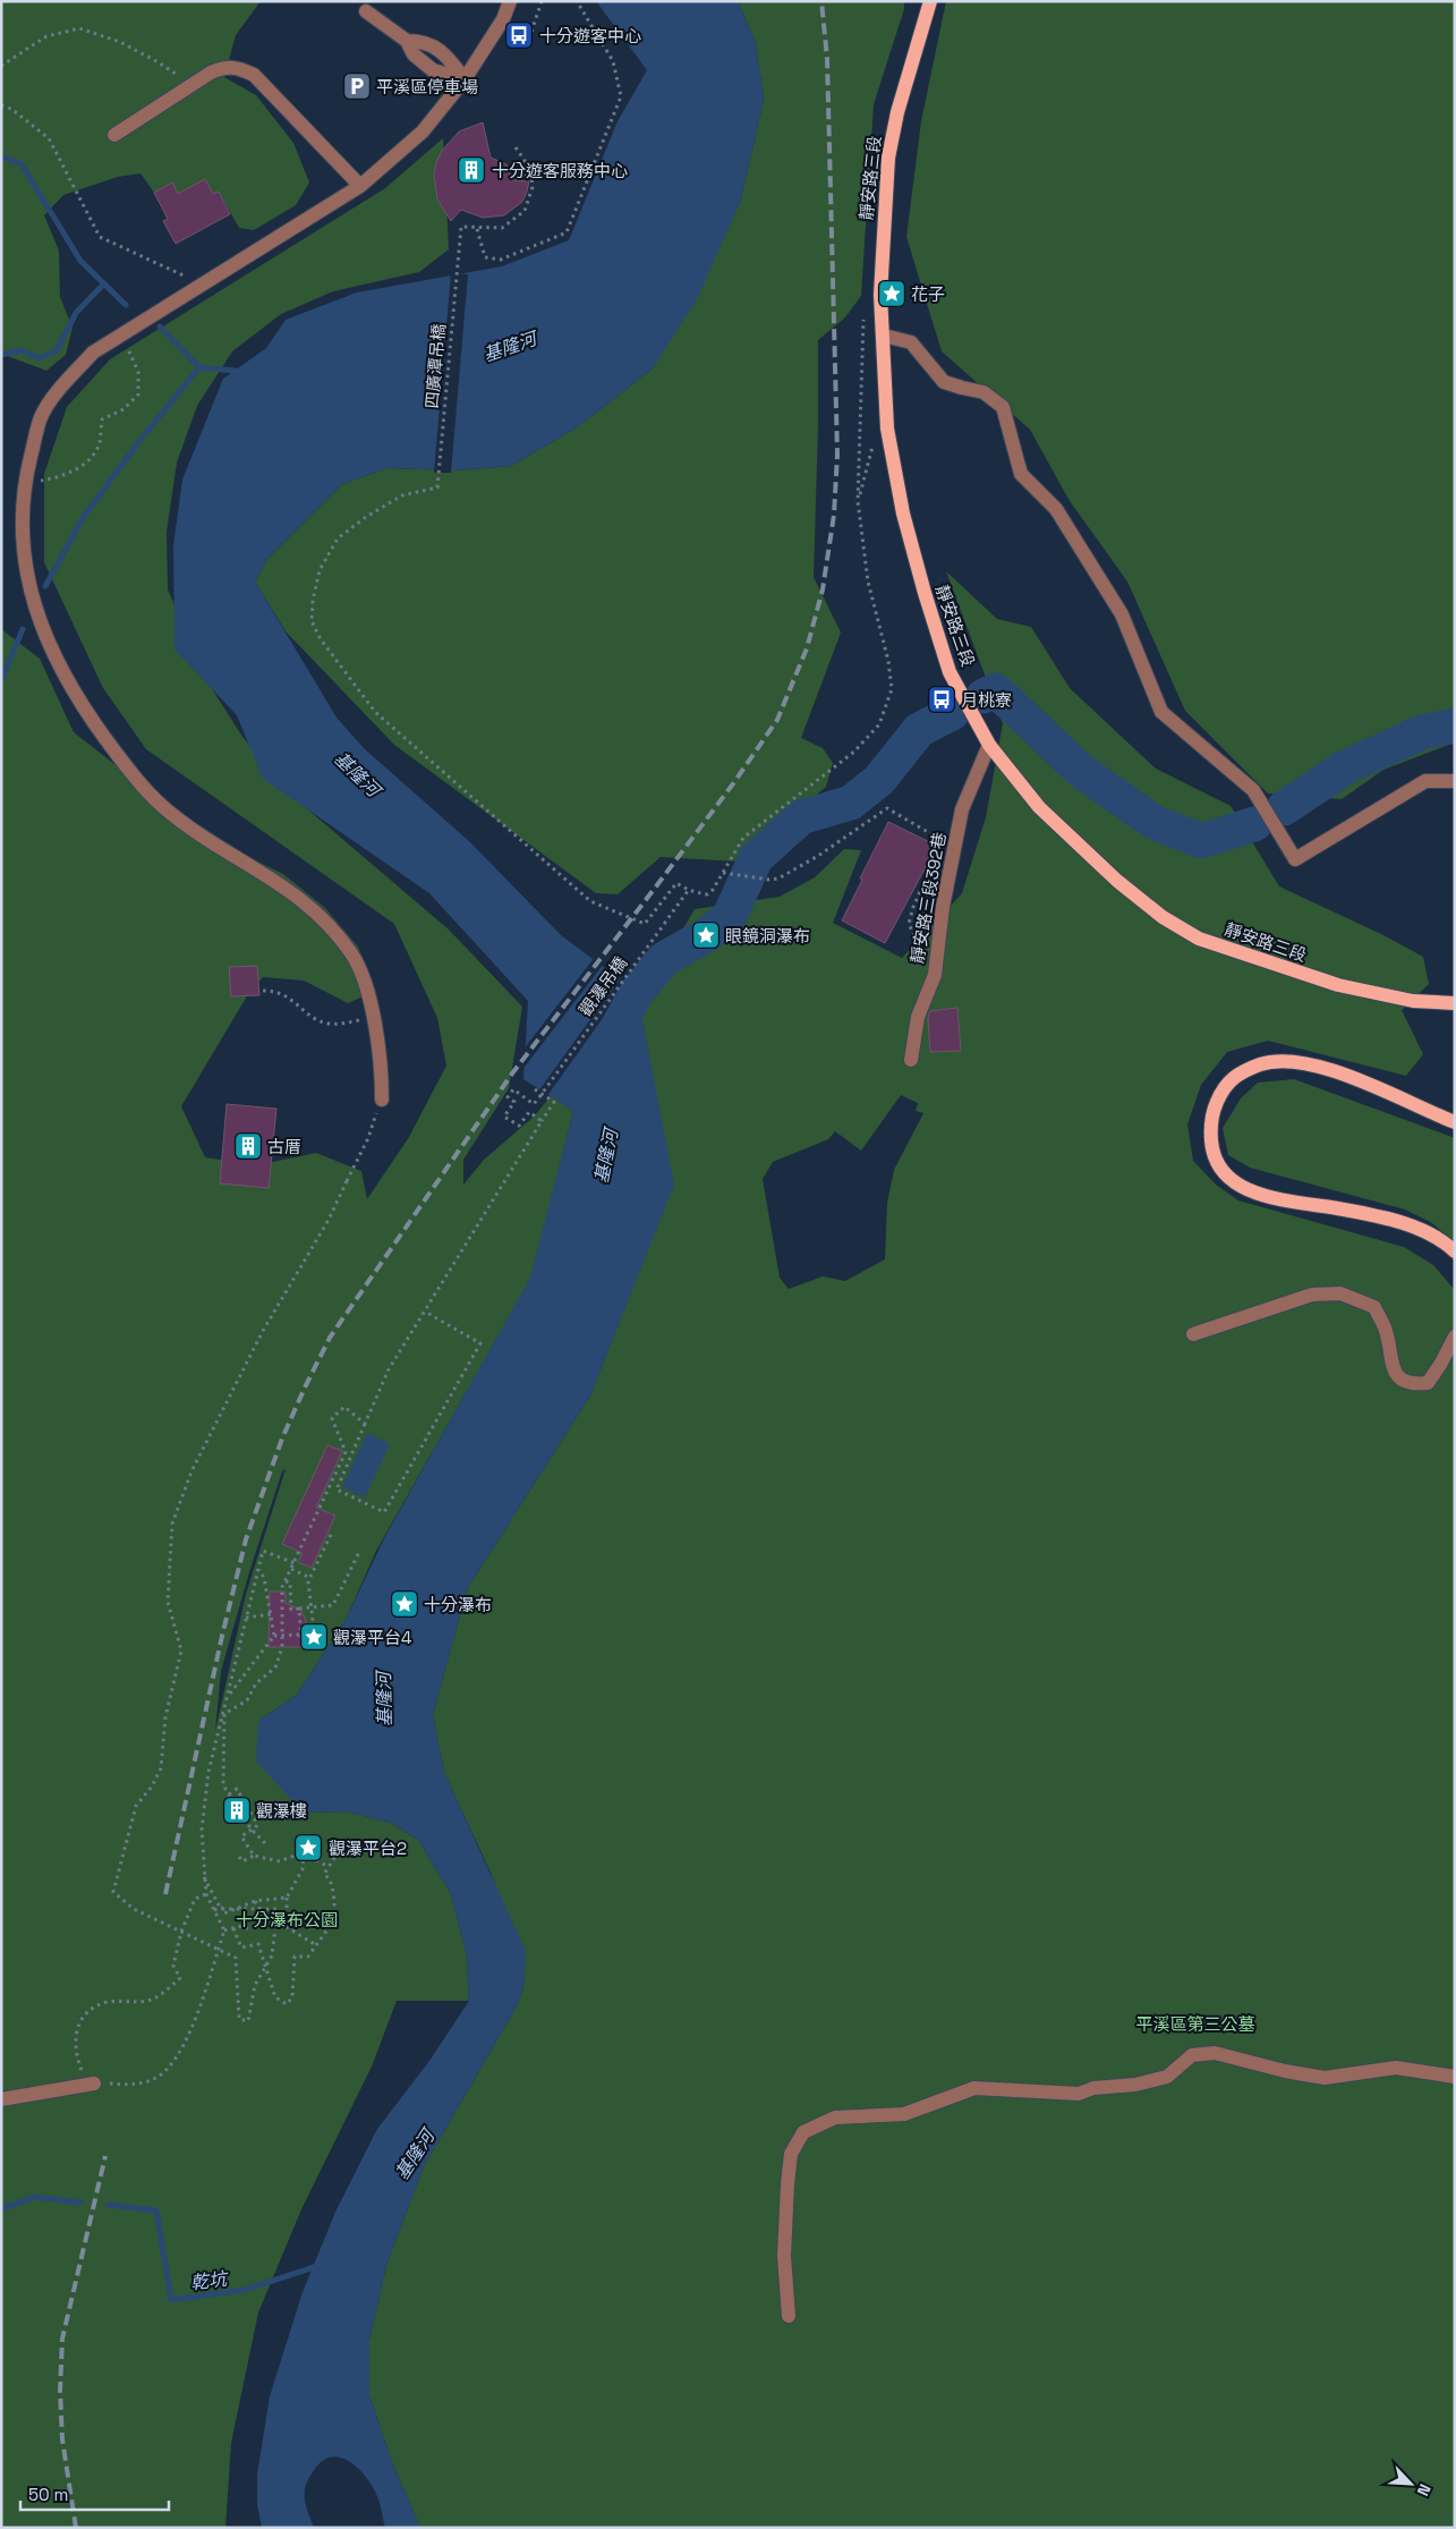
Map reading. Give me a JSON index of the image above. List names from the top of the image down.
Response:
{
  "streets": {
    "main road": ["靜安路三段"],
    "street": ["靜安路三段392巷"],
    "path": ["四廣潭吊橋", "觀瀑吊橋"]
  },
  "crossings": [
    ["靜安路三段", "靜安路三段392巷"],
    ["四廣潭吊橋", "觀瀑吊橋"]
  ],
  "water": ["基隆河", "乾坑"],
  "parks": ["十分瀑布公園", "平溪區第三公墓"],
  "places": {
    "bus stop": ["十分遊客中心", "月桃寮"],
    "parking": ["平溪區停車場"],
    "building": ["十分遊客服務中心", "古厝", "觀瀑樓"],
    "place": [
      "花子",
      "眼鏡洞瀑布",
      "十分瀑布",
      "觀瀑平台4",
      "觀瀑平台2"
    ]
  },
  "scale_bar": "50 m",
  "north": "bottom right"
}
